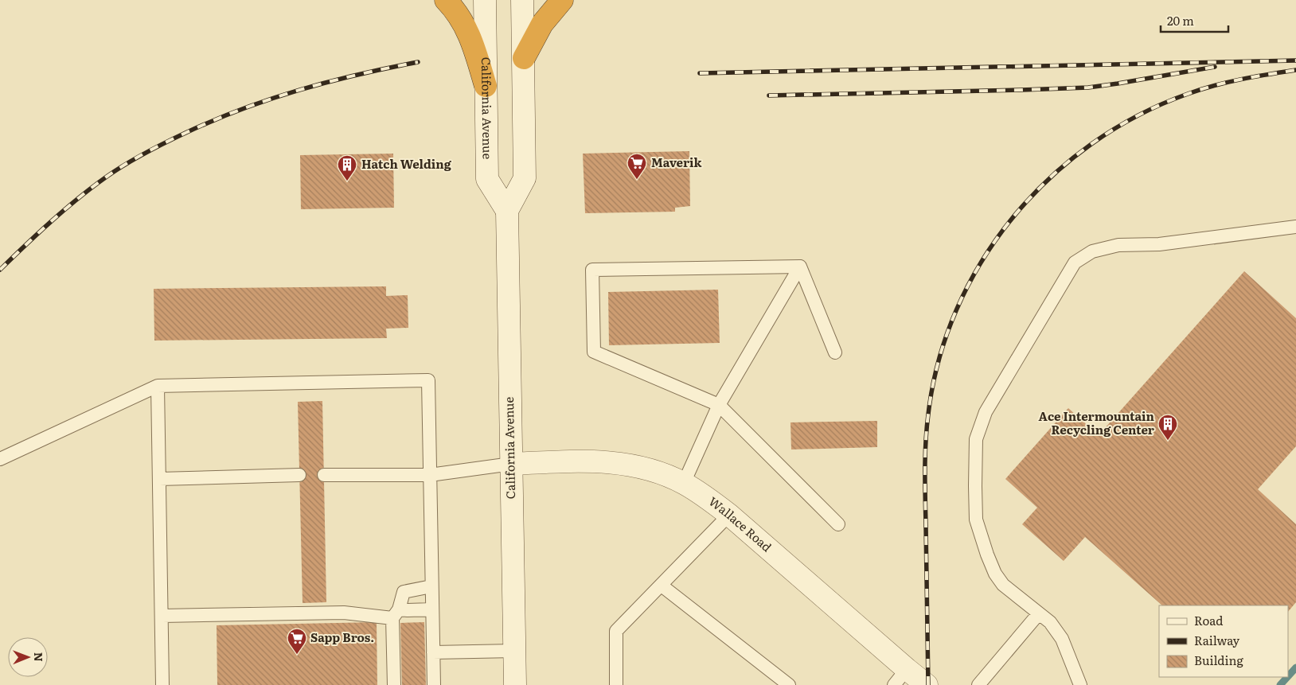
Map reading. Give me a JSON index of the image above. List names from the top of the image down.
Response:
{
  "streets": {
    "main road": ["California Avenue", "Wallace Road"]
  },
  "crossings": [
    ["California Avenue", "Wallace Road"]
  ],
  "places": {
    "supermarket": ["Maverik", "Sapp Bros."],
    "building": ["Hatch Welding", "Ace Intermountain Recycling Center"]
  },
  "legend": ["Road", "Railway", "Building"],
  "scale_bar": "20 m",
  "north": "right"
}
